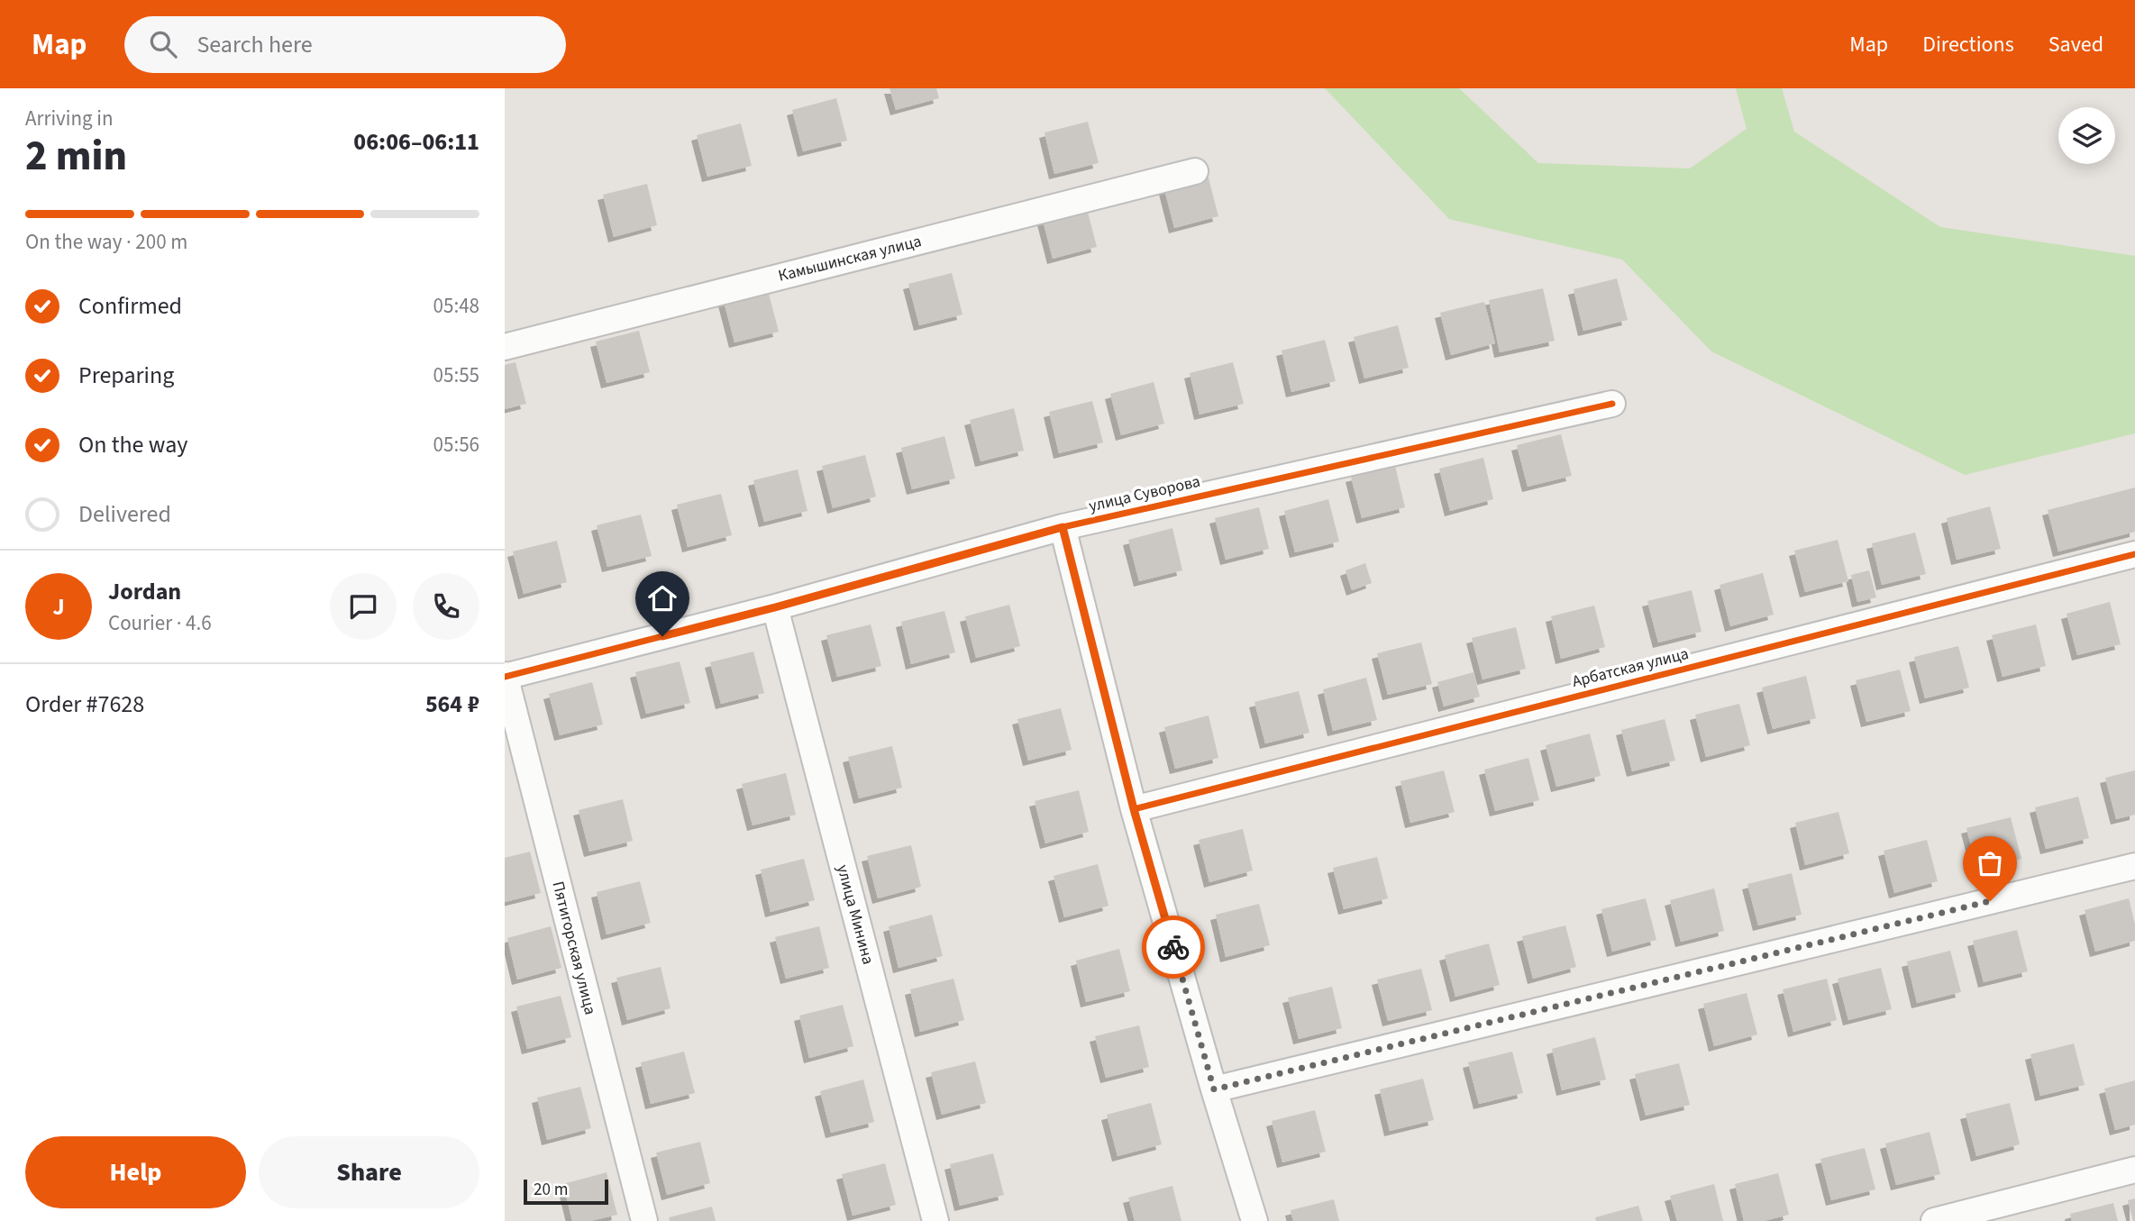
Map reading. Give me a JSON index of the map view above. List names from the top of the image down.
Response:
{
  "streets": {
    "street": [
      "Камышинская улица",
      "улица Суворова",
      "Арбатская улица",
      "улица Минина",
      "Пятигорская улица"
    ]
  },
  "crossings": [
    ["улица Суворова", "улица Минина"],
    ["улица Суворова", "Пятигорская улица"]
  ],
  "scale_bar": "20 m",
  "page": {
    "header": "Map",
    "search": "Search here",
    "nav": ["Map", "Directions", "Saved"],
    "heading": ["2 min", "Arriving in", "06:06–06:11"],
    "panel": [
      "Jordan",
      "Courier · 4.6",
      "Order #7628",
      "564 ₽"
    ],
    "bar": "On the way · 200 m",
    "list": [
      ["Confirmed", "05:48"],
      ["Preparing", "05:55"],
      ["On the way", "05:56"],
      "Delivered"
    ],
    "round": "J",
    "buttons": ["Help", "Share"],
    "scale": "20 m"
  }
}
